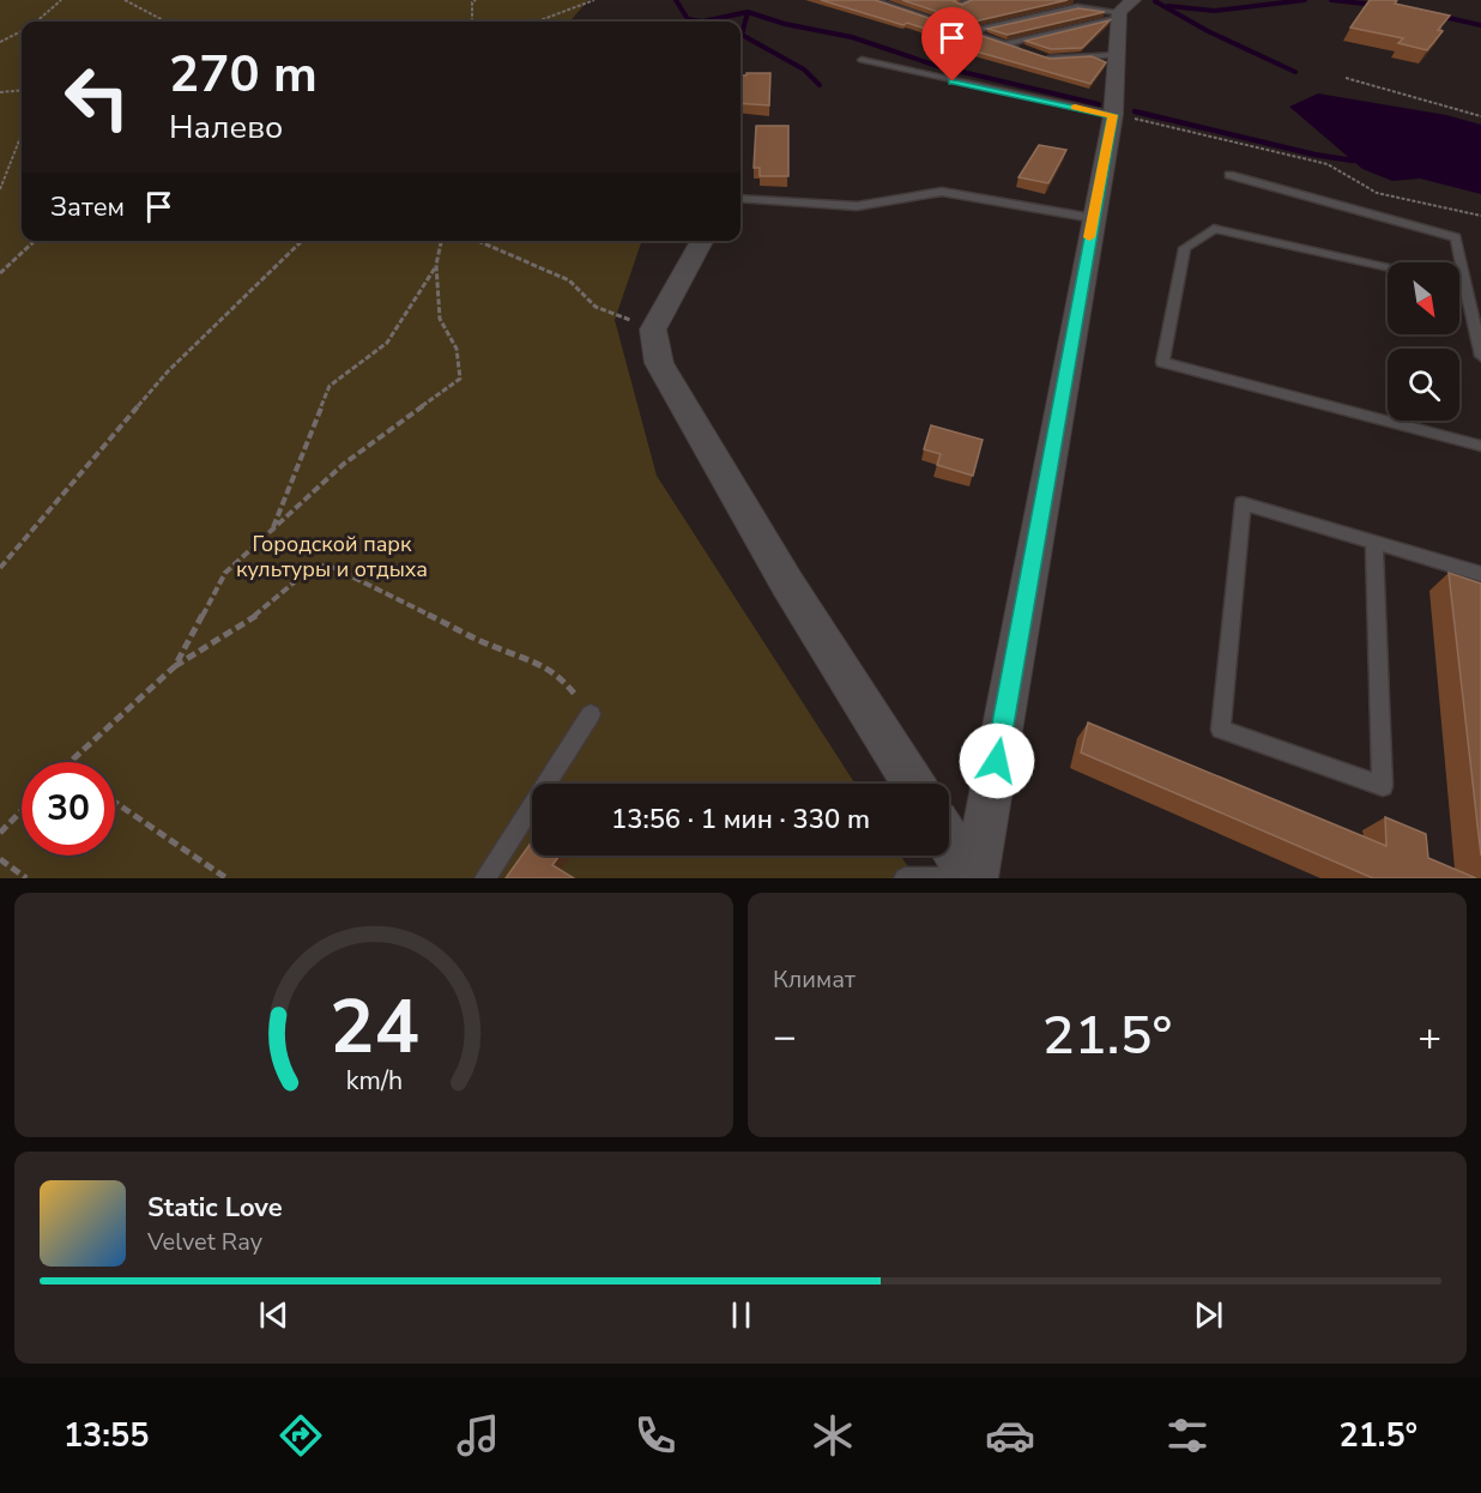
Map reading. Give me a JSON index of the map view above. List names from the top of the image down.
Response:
{
  "parks": ["Городской парк культуры и отдыха"],
  "north": "bottom right",
  "page": {
    "turn": ["270 m", "Налево"],
    "then": "Затем",
    "limit": "30",
    "trip": "13:56 · 1 мин · 330 m",
    "tile": "Климат",
    "heat": ["−", "21.5°", "+"],
    "song": ["Static Love", "Velvet Ray"],
    "tabs": ["13:55", "21.5°"],
    "gauge": ["24", "km/h"]
  }
}
